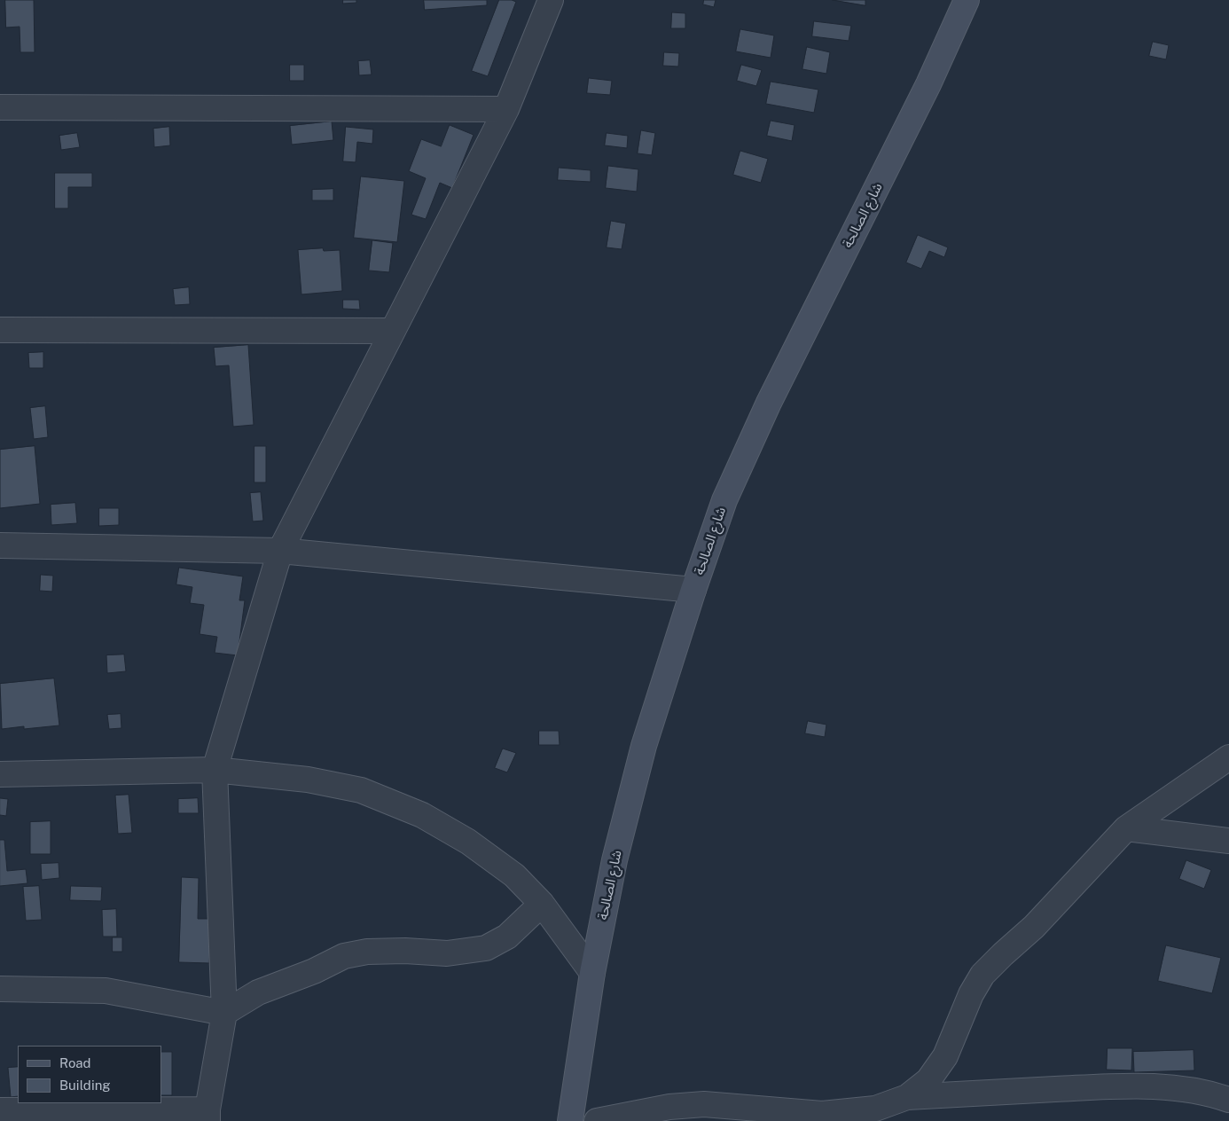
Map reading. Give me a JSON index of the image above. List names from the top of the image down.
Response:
{
  "streets": {
    "main road": ["شارع الصالحة"]
  },
  "legend": ["Road", "Building"]
}
